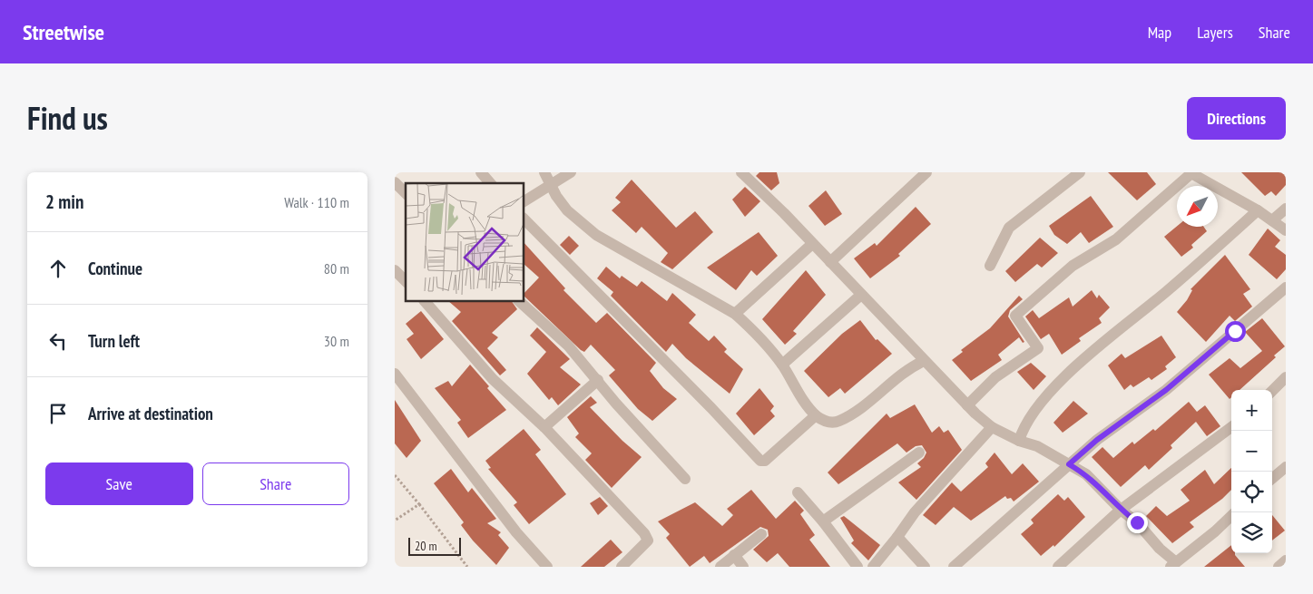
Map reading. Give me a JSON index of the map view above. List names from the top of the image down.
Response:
{
  "scale_bar": "20 m",
  "north": "bottom left",
  "page": {
    "header": "Streetwise",
    "nav": ["Map", "Layers", "Share"],
    "title": "Find us",
    "buttons": [
      "Directions",
      ["Save", "Share"]
    ],
    "heading": ["2 min", "Walk · 110 m"],
    "list": [
      ["Continue", "80 m"],
      ["Turn left", "30 m"],
      "Arrive at destination"
    ],
    "map_buttons": ["+", "−"],
    "scale": "20 m"
  }
}
